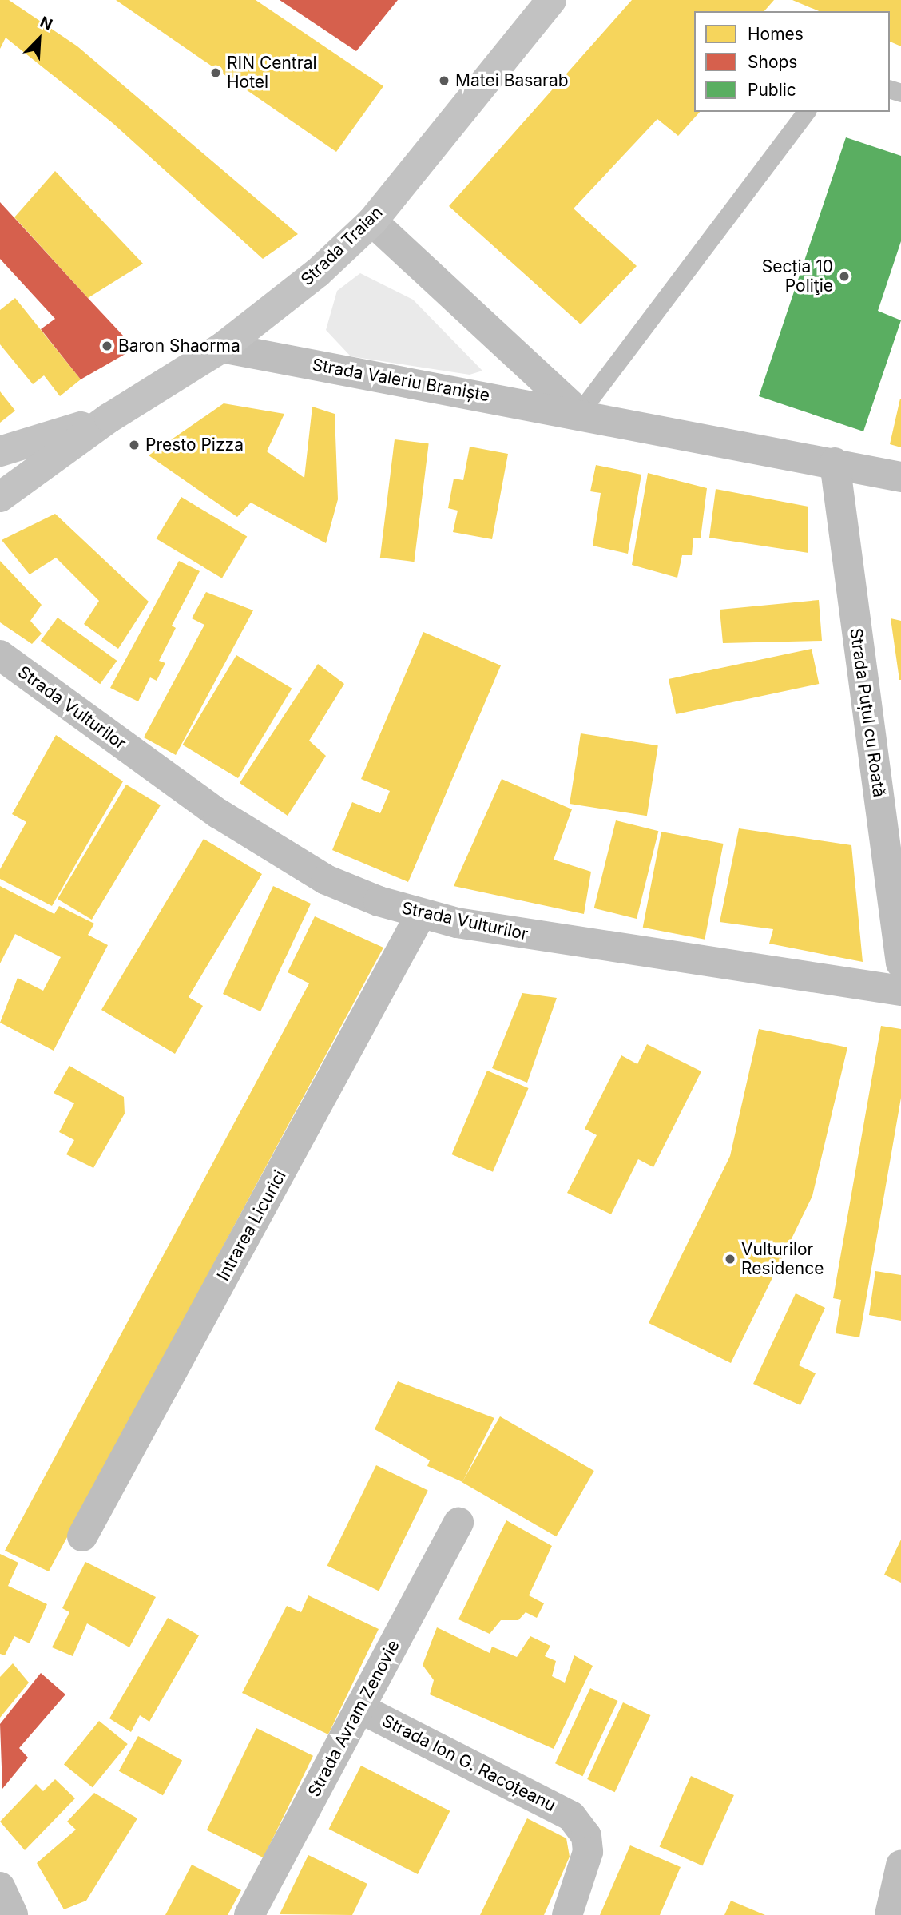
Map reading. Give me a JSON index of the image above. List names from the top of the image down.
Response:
{
  "streets": {
    "street": [
      "Strada Traian",
      "Strada Valeriu Braniște",
      "Strada Vulturilor",
      "Strada Puțul cu Roată",
      "Intrarea Licurici",
      "Strada Avram Zenovie",
      "Strada Ion G. Racoțeanu"
    ]
  },
  "crossings": [
    ["Strada Traian", "Strada Valeriu Braniște"],
    ["Strada Valeriu Braniște", "Strada Puțul cu Roată"],
    ["Strada Vulturilor", "Intrarea Licurici"],
    ["Strada Avram Zenovie", "Strada Ion G. Racoțeanu"]
  ],
  "places": [
    "RIN Central Hotel",
    "Matei Basarab",
    "Secția 10 Poliţie",
    "Baron Shaorma",
    "Presto Pizza",
    "Vulturilor Residence"
  ],
  "legend": ["Homes", "Shops", "Public"],
  "north": "top right"
}
